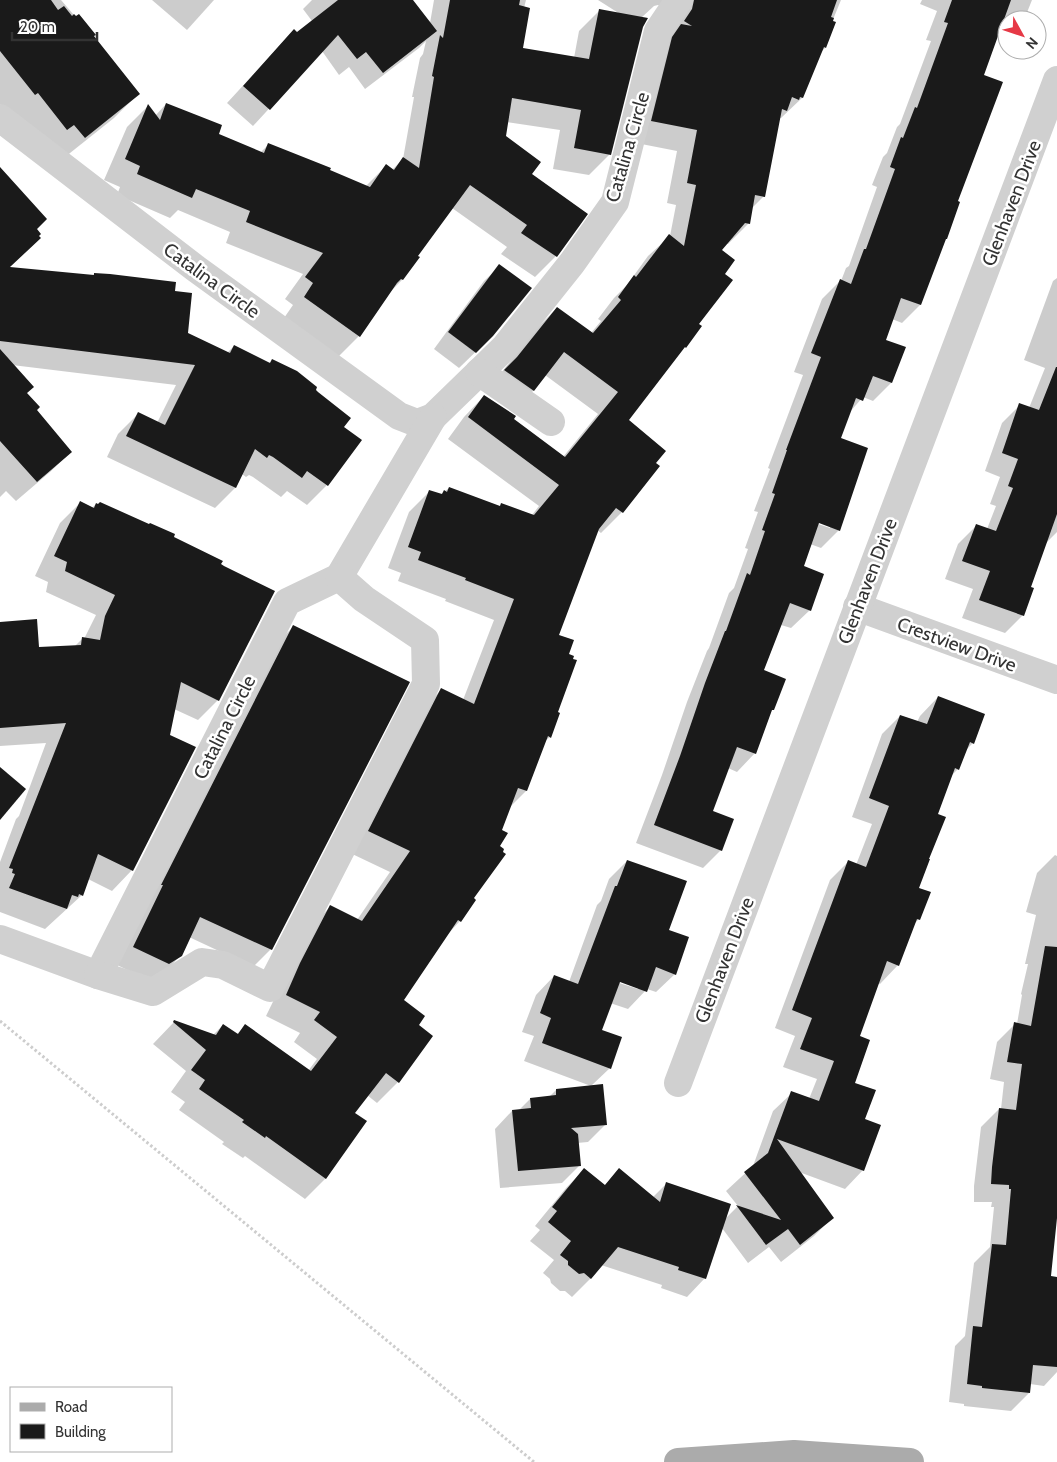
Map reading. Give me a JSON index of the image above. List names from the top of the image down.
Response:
{
  "streets": {
    "street": ["Catalina Circle", "Glenhaven Drive", "Crestview Drive"]
  },
  "crossings": [
    ["Glenhaven Drive", "Crestview Drive"]
  ],
  "legend": ["Road", "Building"],
  "scale_bar": "20 m",
  "north": "bottom right"
}
